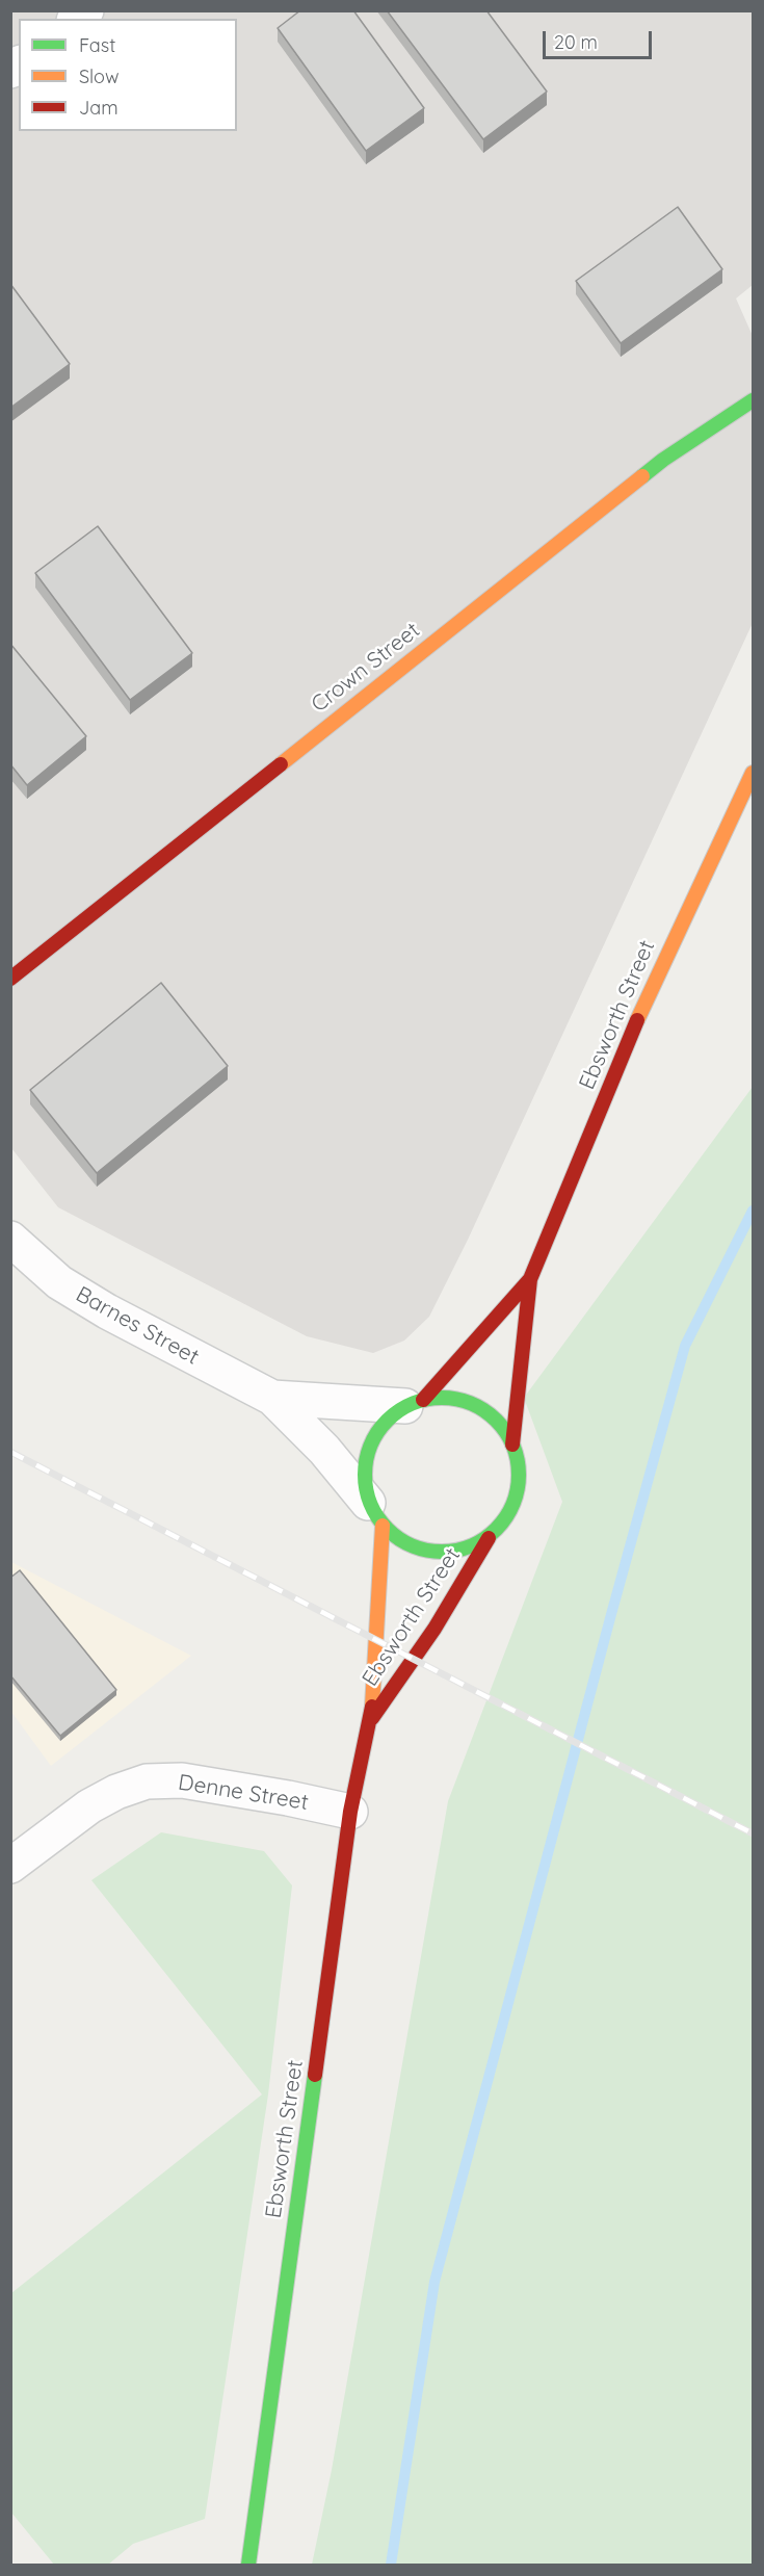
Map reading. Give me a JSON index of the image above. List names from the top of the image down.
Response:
{
  "streets": {
    "street": [
      "Crown Street",
      "Ebsworth Street",
      "Barnes Street",
      "Denne Street"
    ]
  },
  "crossings": [
    ["Ebsworth Street", "Barnes Street"],
    ["Ebsworth Street", "Denne Street"]
  ],
  "legend": ["Fast", "Slow", "Jam"],
  "scale_bar": "20 m"
}
